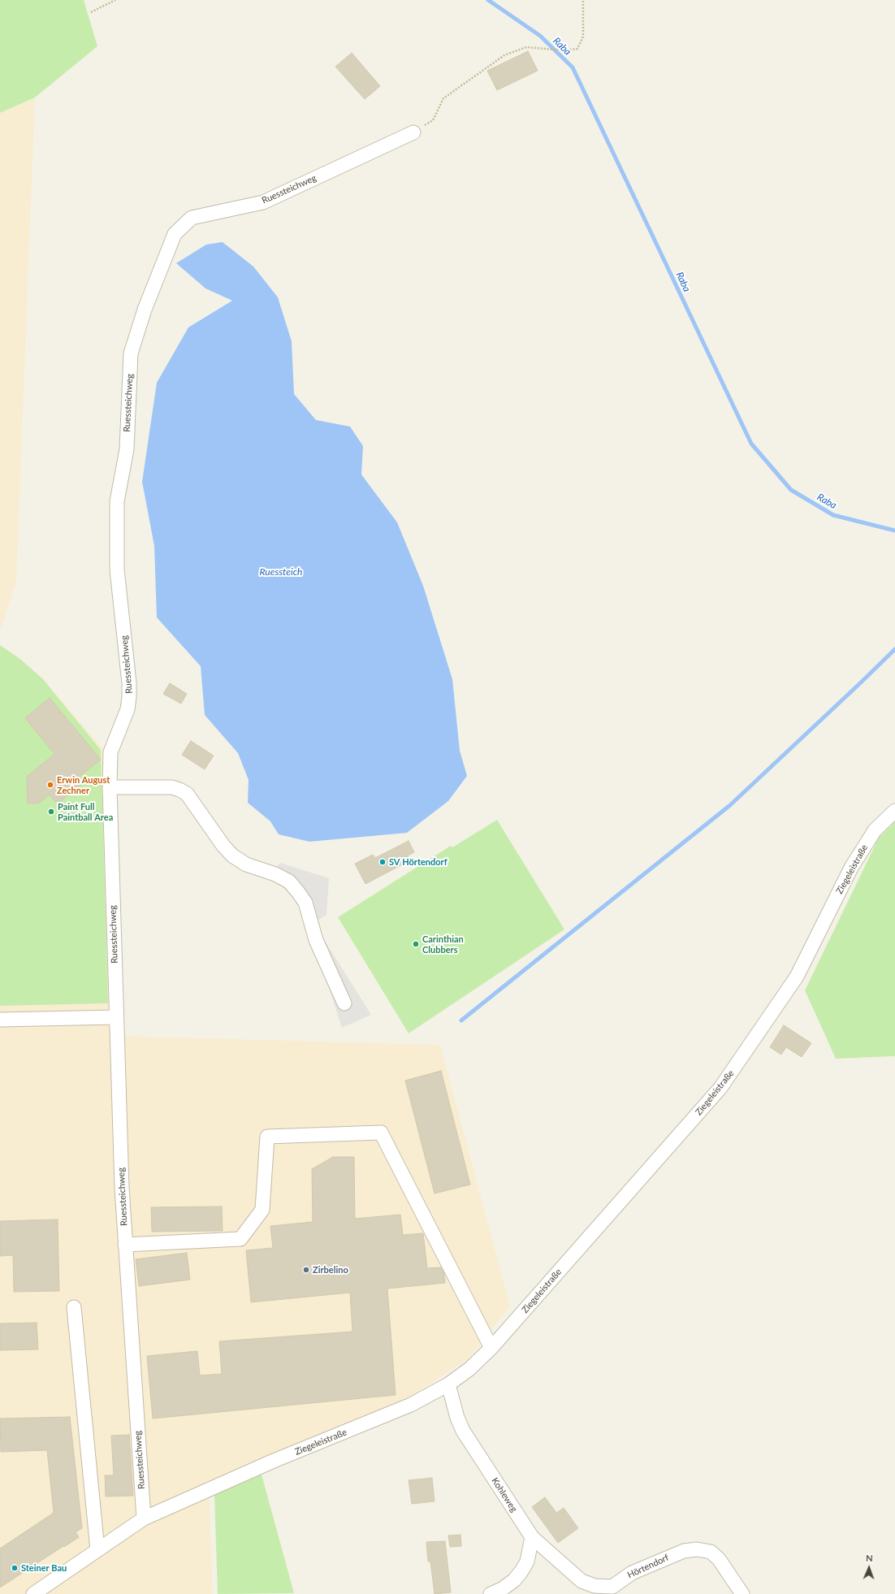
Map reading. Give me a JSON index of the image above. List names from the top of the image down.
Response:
{
  "streets": {
    "street": [
      "Ruessteichweg",
      "Ziegeleistraße",
      "Kohleweg",
      "Hörtendorf"
    ]
  },
  "crossings": [
    ["Ruessteichweg", "Ziegeleistraße"],
    ["Ziegeleistraße", "Kohleweg"],
    ["Kohleweg", "Hörtendorf"]
  ],
  "water": ["Raba", "Ruessteich"],
  "places": [
    "Erwin August Zechner",
    "Paint Full Paintball Area",
    "SV Hörtendorf",
    "Carinthian Clubbers",
    "Zirbelino",
    "Steiner Bau"
  ],
  "north": "top"
}
